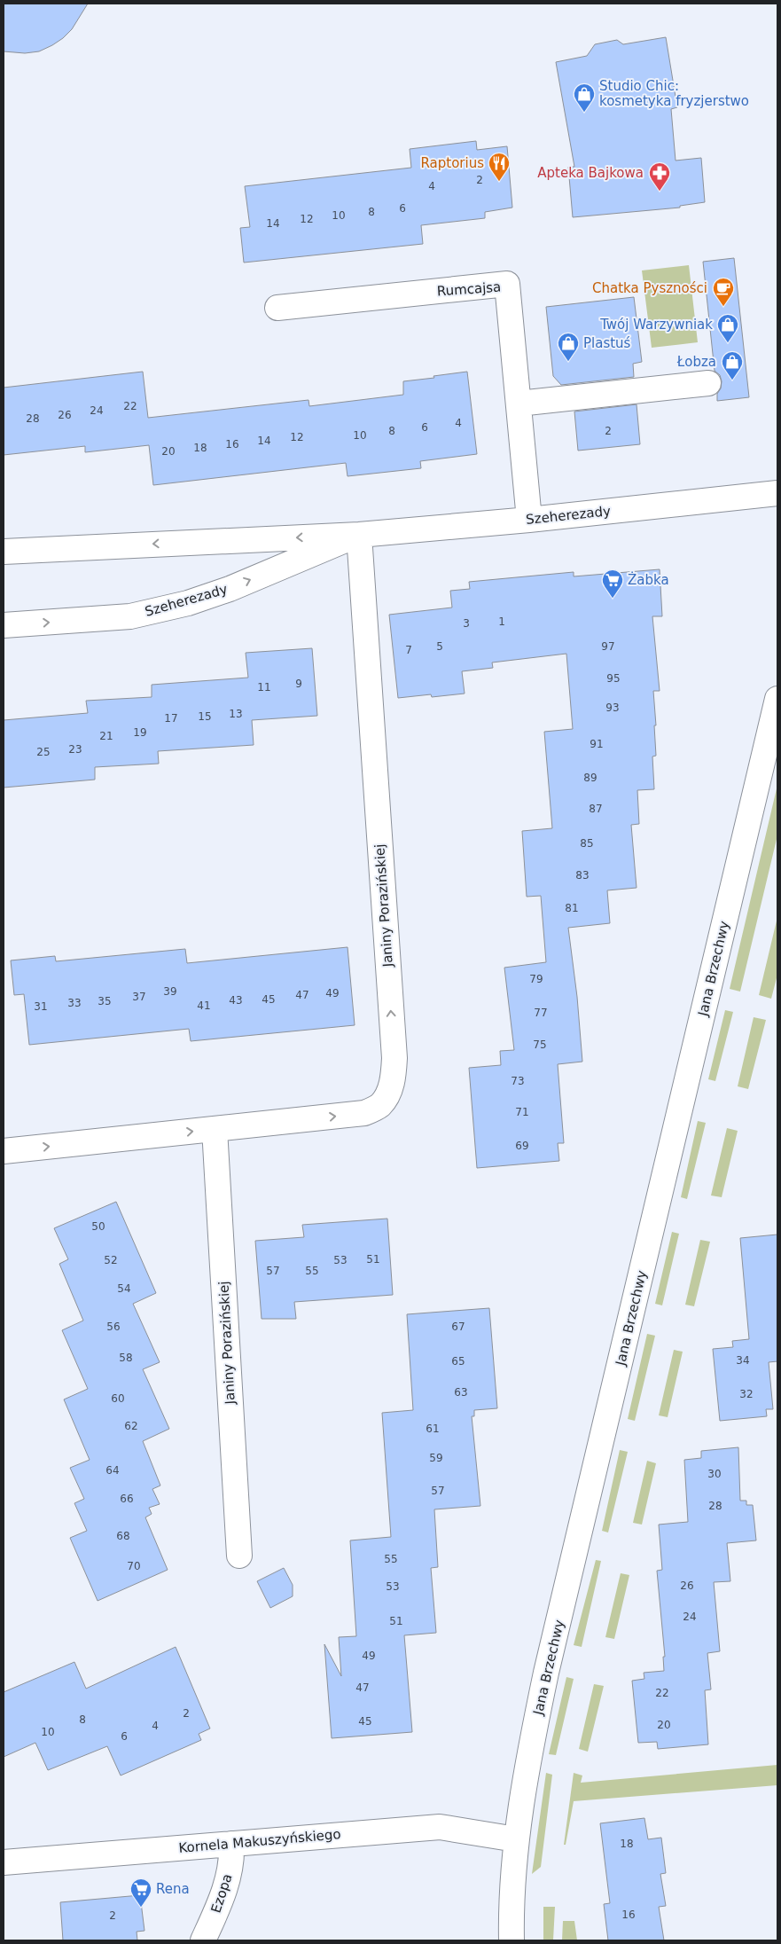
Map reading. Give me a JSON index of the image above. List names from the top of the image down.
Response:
{
  "streets": {
    "street": [
      "Rumcajsa",
      "Szeherezady",
      "Janiny Porazińskiej",
      "Jana Brzechwy",
      "Kornela Makuszyńskiego",
      "Ezopa"
    ]
  },
  "crossings": [
    ["Rumcajsa", "Szeherezady"],
    ["Szeherezady", "Janiny Porazińskiej"],
    ["Jana Brzechwy", "Kornela Makuszyńskiego"],
    ["Kornela Makuszyńskiego", "Ezopa"]
  ],
  "places": {
    "shop": [
      "Studio Chic: kosmetyka fryzjerstwo",
      "Twój Warzywniak",
      "Plastuś",
      "Łobza"
    ],
    "restaurant": ["Raptorius"],
    "pharmacy": ["Apteka Bajkowa"],
    "cafe": ["Chatka Pyszności"],
    "supermarket": ["Żabka", "Rena"]
  },
  "house_numbers": [
    "2",
    "4",
    "6",
    "8",
    "10",
    "12",
    "14",
    "22",
    "24",
    "26",
    "28",
    "4",
    "6",
    "8",
    "2",
    "10",
    "12",
    "14",
    "16",
    "18",
    "20",
    "1",
    "3",
    "5",
    "97",
    "7",
    "95",
    "9",
    "11",
    "93",
    "13",
    "15",
    "17",
    "19",
    "21",
    "91",
    "23",
    "25",
    "89",
    "87",
    "85",
    "83",
    "81",
    "79",
    "39",
    "49",
    "47",
    "37",
    "45",
    "43",
    "35",
    "33",
    "41",
    "31",
    "77",
    "75",
    "73",
    "71",
    "69",
    "50",
    "51",
    "52",
    "53",
    "57",
    "55",
    "54",
    "56",
    "67",
    "58",
    "34",
    "65",
    "63",
    "32",
    "60",
    "62",
    "61",
    "59",
    "64",
    "30",
    "57",
    "66",
    "28",
    "68",
    "55",
    "70",
    "26",
    "53",
    "24",
    "51",
    "49",
    "47",
    "22",
    "2",
    "8",
    "45",
    "20",
    "4",
    "10",
    "6",
    "18",
    "16",
    "2"
  ]
}
